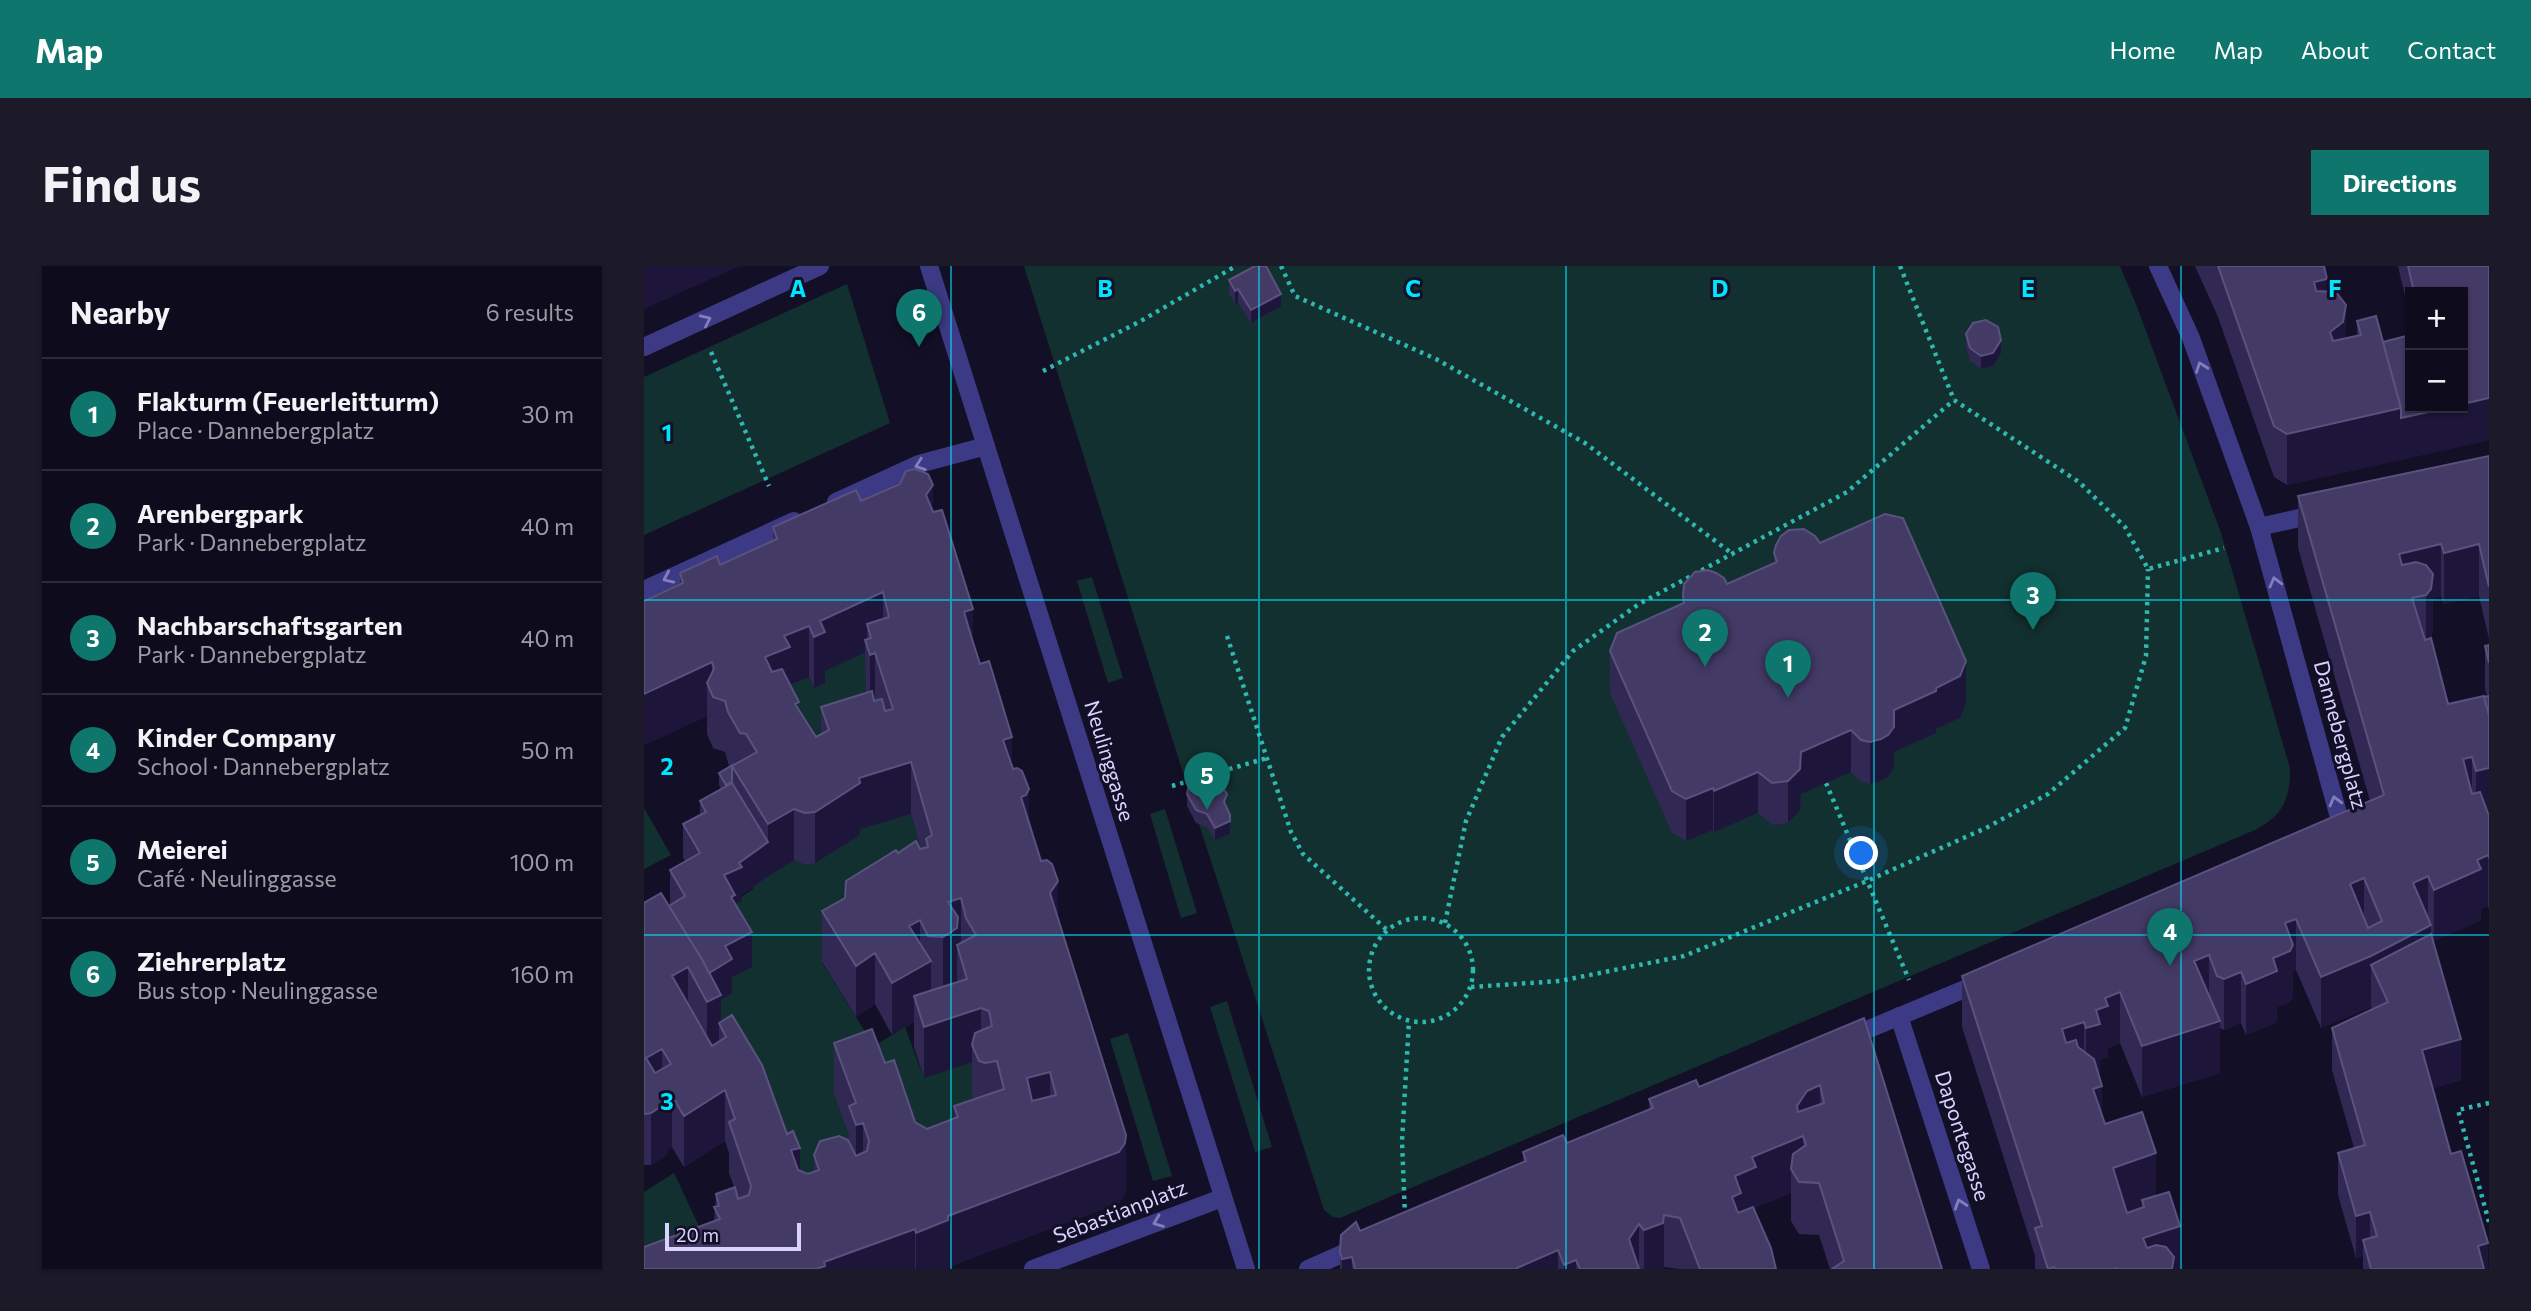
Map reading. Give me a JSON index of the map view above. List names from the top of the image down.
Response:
{
  "streets": {
    "street": [
      "Dannebergplatz",
      "Neulinggasse",
      "Dapontegasse",
      "Sebastianplatz"
    ]
  },
  "crossings": [
    ["Neulinggasse", "Sebastianplatz"]
  ],
  "one_way": ["Dannebergplatz", "Dapontegasse", "Sebastianplatz"],
  "scale_bar": "20 m",
  "page": {
    "header": "Map",
    "nav": [
      "Home",
      "Map",
      "About",
      "Contact"
    ],
    "buttons": "Directions",
    "title": "Find us",
    "heading": ["Nearby", "6 results"],
    "map_buttons": ["+", "−"],
    "pins": [
      "6",
      "3",
      "2",
      "1",
      "5",
      "4"
    ],
    "list": [
      {
        "mark": "1",
        "name": "Flakturm (Feuerleitturm)",
        "note": "Place · Dannebergplatz",
        "value": "30 m"
      },
      {
        "mark": "2",
        "name": "Arenbergpark",
        "note": "Park · Dannebergplatz",
        "value": "40 m"
      },
      {
        "mark": "3",
        "name": "Nachbarschaftsgarten",
        "note": "Park · Dannebergplatz",
        "value": "40 m"
      },
      {
        "mark": "4",
        "name": "Kinder Company",
        "note": "School · Dannebergplatz",
        "value": "50 m"
      },
      {
        "mark": "5",
        "name": "Meierei",
        "note": "Café · Neulinggasse",
        "value": "100 m"
      },
      {
        "mark": "6",
        "name": "Ziehrerplatz",
        "note": "Bus stop · Neulinggasse",
        "value": "160 m"
      }
    ],
    "scale": "20 m"
  },
  "grid": {
    "columns": [
      "A",
      "B",
      "C",
      "D",
      "E",
      "F"
    ],
    "rows": ["1", "2", "3"]
  }
}
